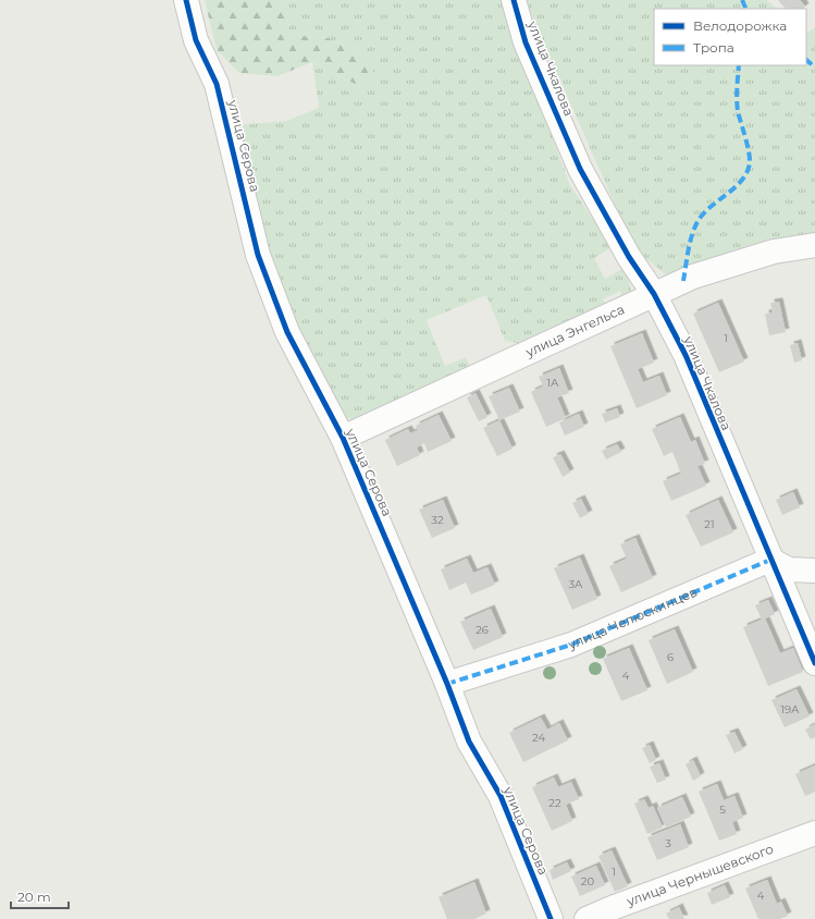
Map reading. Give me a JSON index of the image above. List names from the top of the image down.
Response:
{
  "streets": {
    "street": [
      "улица Чкалова",
      "улица Серова",
      "улица Энгельса",
      "улица Челюскинцев",
      "улица Чернышевского"
    ]
  },
  "crossings": [
    ["улица Чкалова", "улица Энгельса"],
    ["улица Чкалова", "улица Челюскинцев"],
    ["улица Серова", "улица Энгельса"],
    ["улица Серова", "улица Челюскинцев"]
  ],
  "house_numbers": [
    "1",
    "1А",
    "32",
    "21",
    "3А",
    "26",
    "6",
    "4",
    "19А",
    "24",
    "22",
    "5",
    "3",
    "1",
    "20",
    "4"
  ],
  "legend": ["Велодорожка", "Тропа"],
  "scale_bar": "20 m"
}
